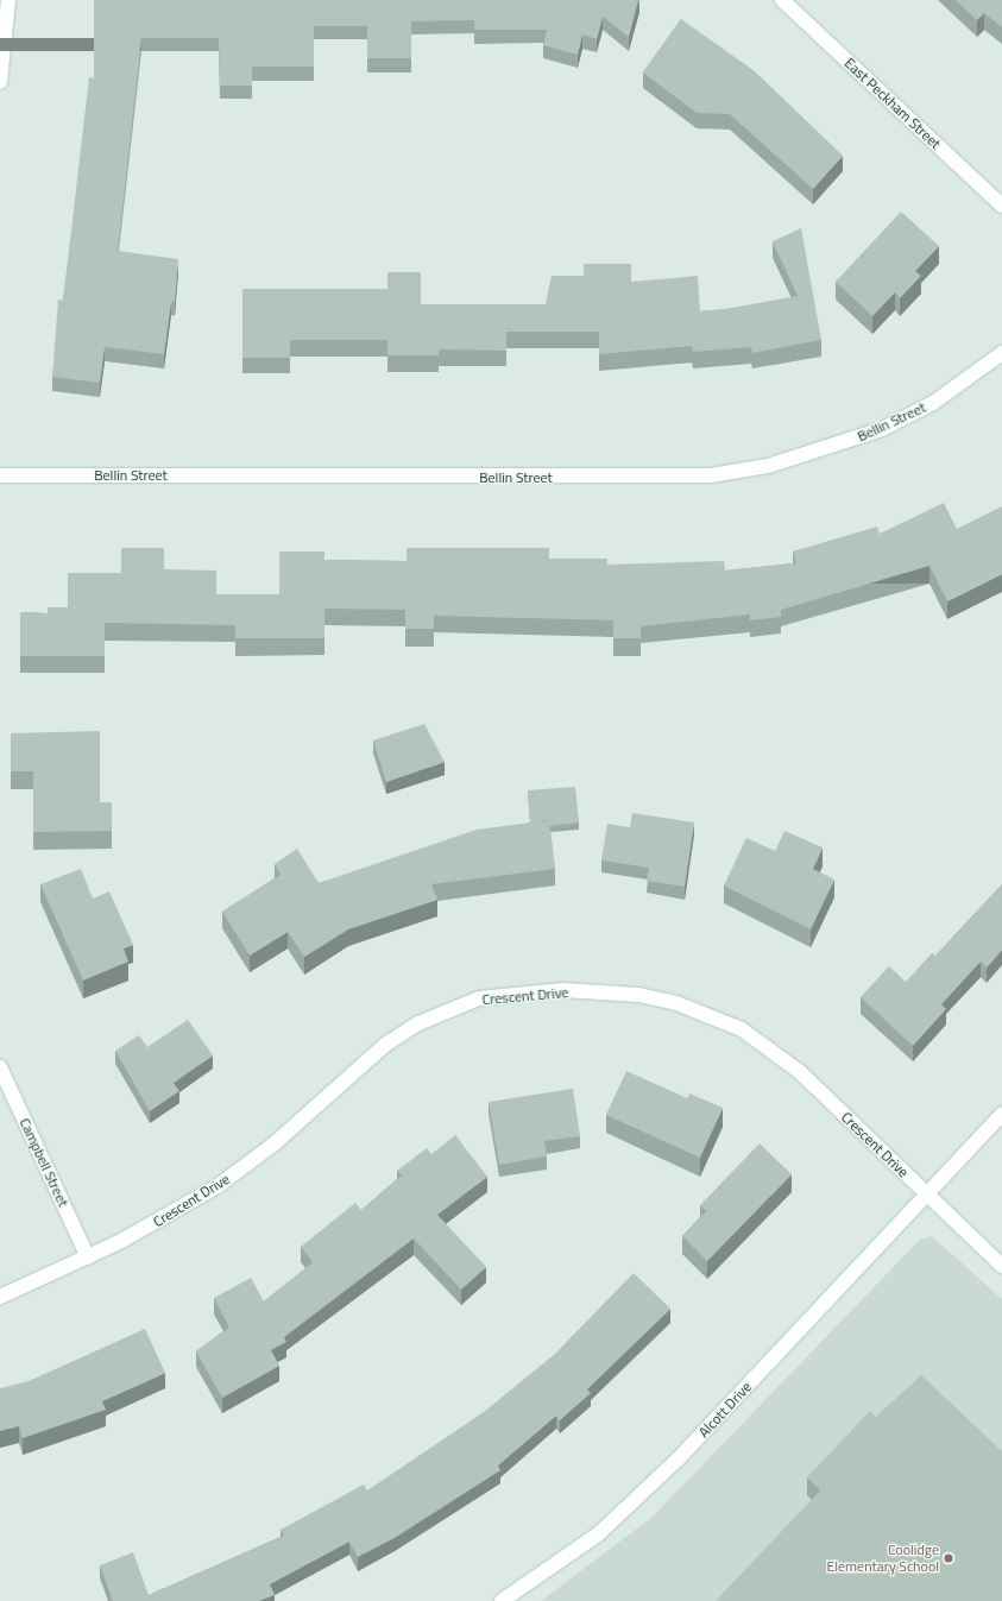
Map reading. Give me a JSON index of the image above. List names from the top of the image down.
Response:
{
  "streets": {
    "street": [
      "East Peckham Street",
      "Bellin Street",
      "Crescent Drive",
      "Campbell Street",
      "Alcott Drive"
    ]
  },
  "crossings": [
    ["Crescent Drive", "Campbell Street"],
    ["Crescent Drive", "Alcott Drive"]
  ],
  "places": ["Coolidge Elementary School"]
}
